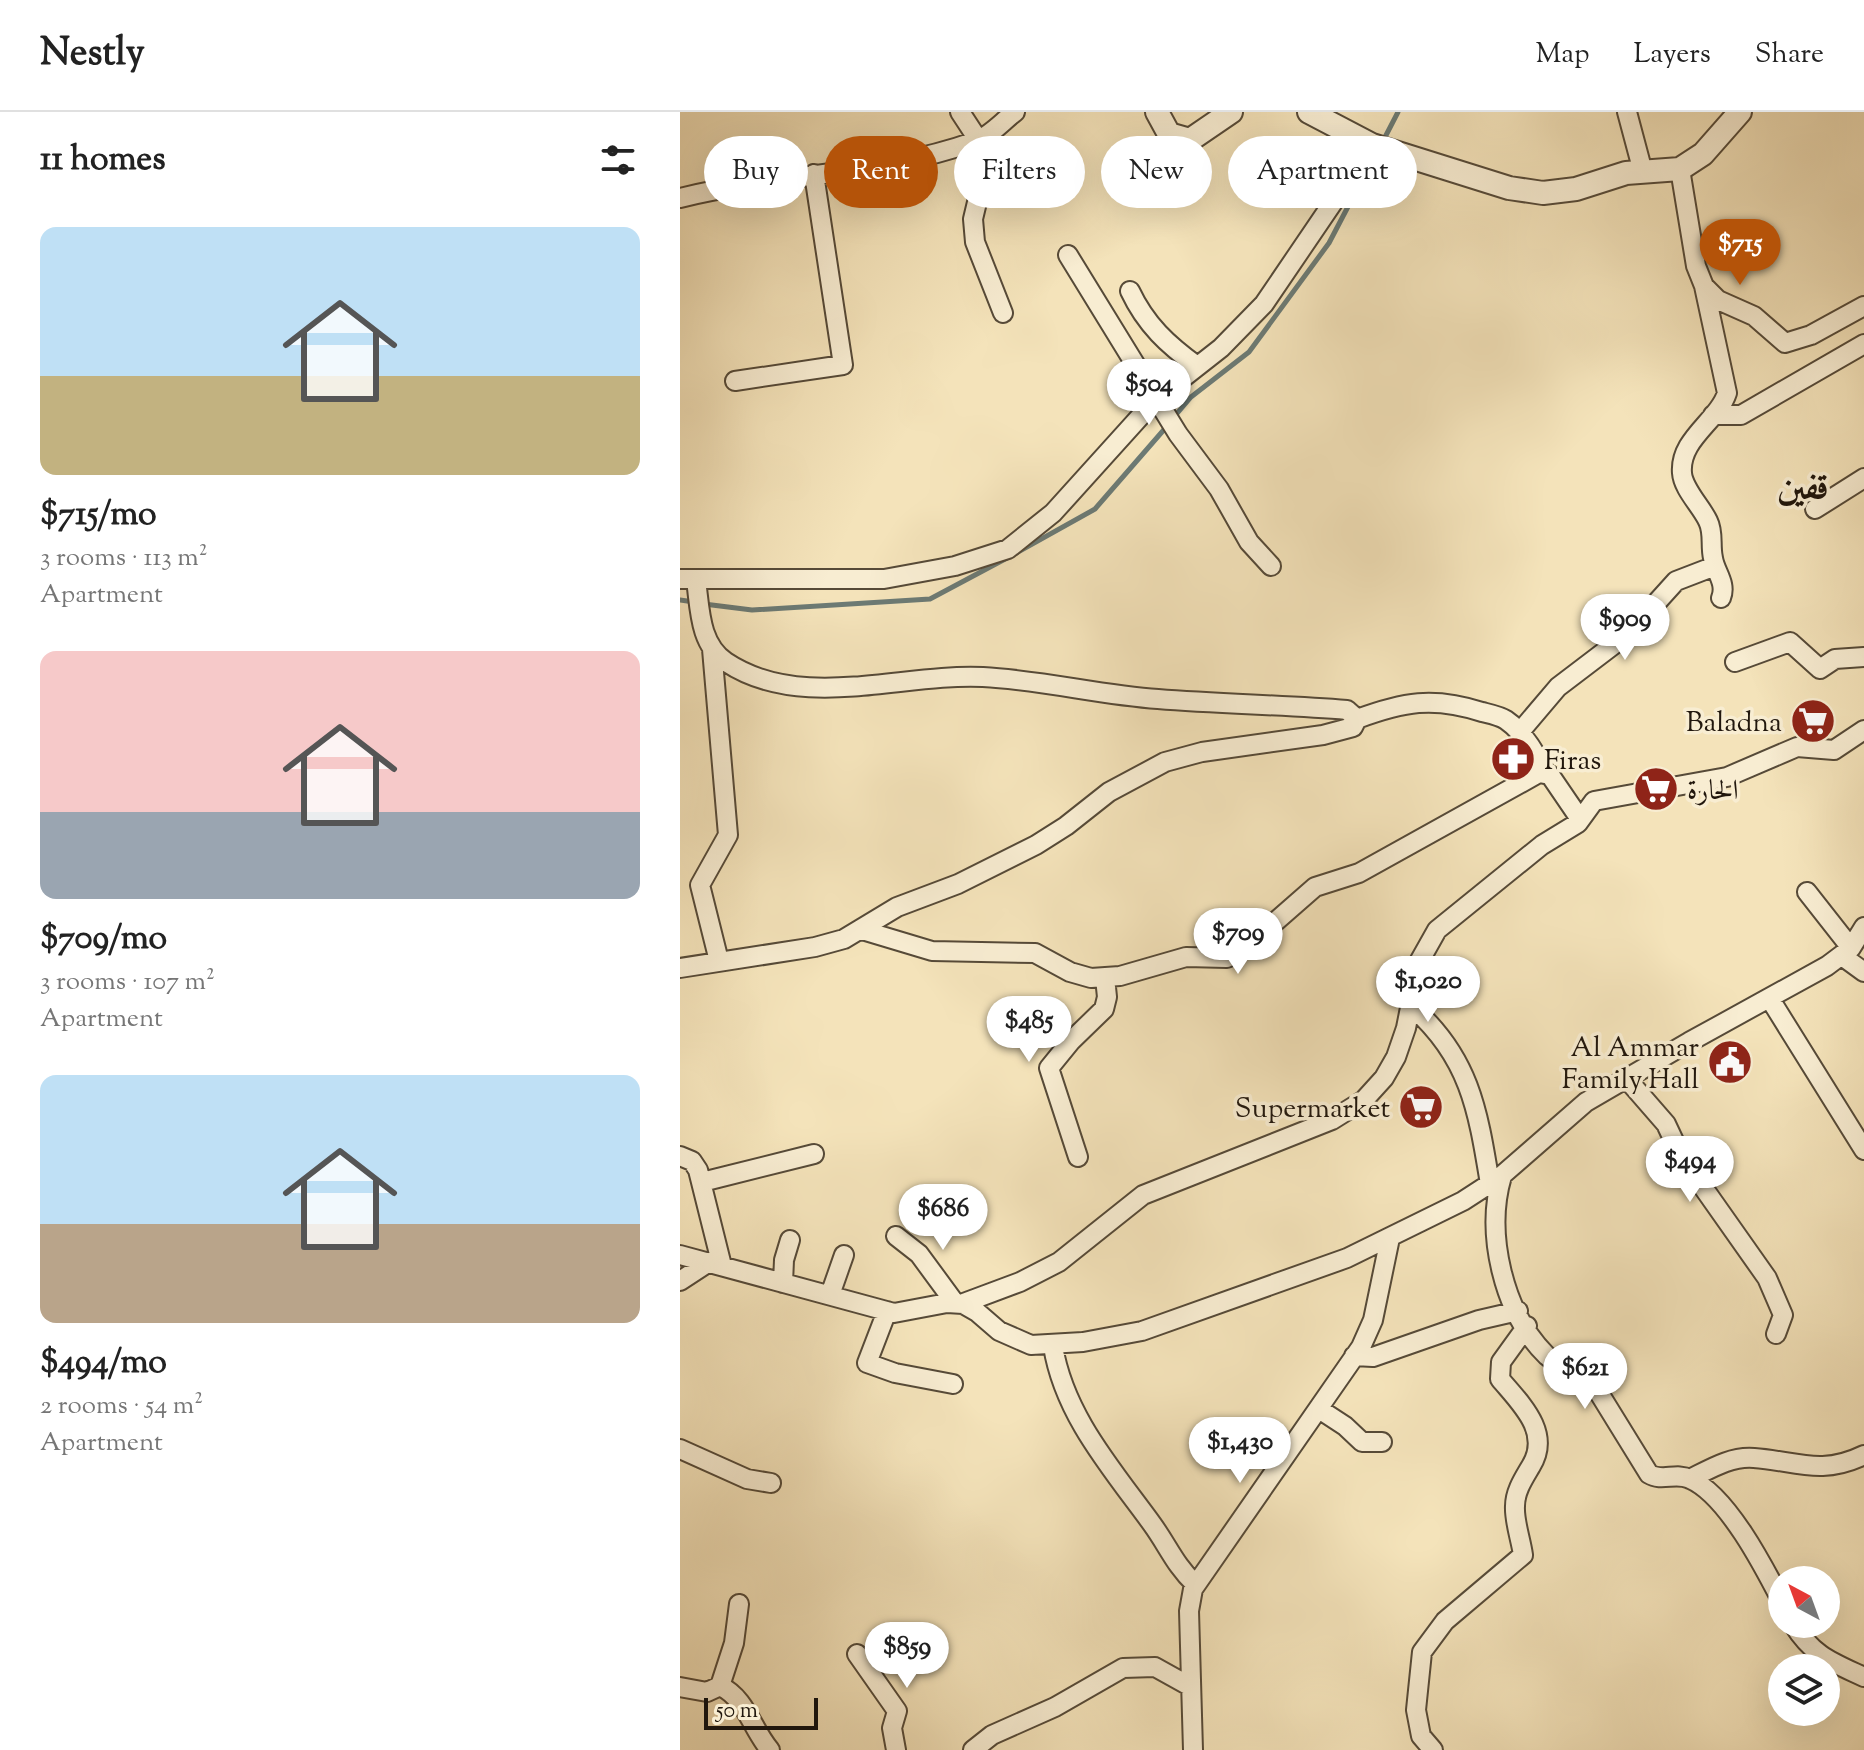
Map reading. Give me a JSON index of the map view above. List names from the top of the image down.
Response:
{
  "districts": ["قفين"],
  "places": {
    "supermarket": ["Baladna", "الحارة", "Supermarket"],
    "pharmacy": ["Firas"],
    "public building": ["Al Ammar Family Hall"]
  },
  "scale_bar": "50 m",
  "north": "top left",
  "page": {
    "header": "Nestly",
    "nav": ["Map", "Layers", "Share"],
    "heading": "11 homes",
    "chip": [
      "Buy",
      "Rent",
      "Filters",
      "New",
      "Apartment"
    ],
    "list": [
      {
        "name": "$715/mo",
        "note": "3 rooms · 113 m² · Apartment"
      },
      {
        "name": "$709/mo",
        "note": "3 rooms · 107 m² · Apartment"
      },
      {
        "name": "$494/mo",
        "note": "2 rooms · 54 m² · Apartment"
      }
    ],
    "price": [
      "$715",
      "$504",
      "$909",
      "$709",
      "$1,020",
      "$485",
      "$494",
      "$686",
      "$621",
      "$1,430",
      "$859"
    ],
    "scale": "50 m"
  }
}
